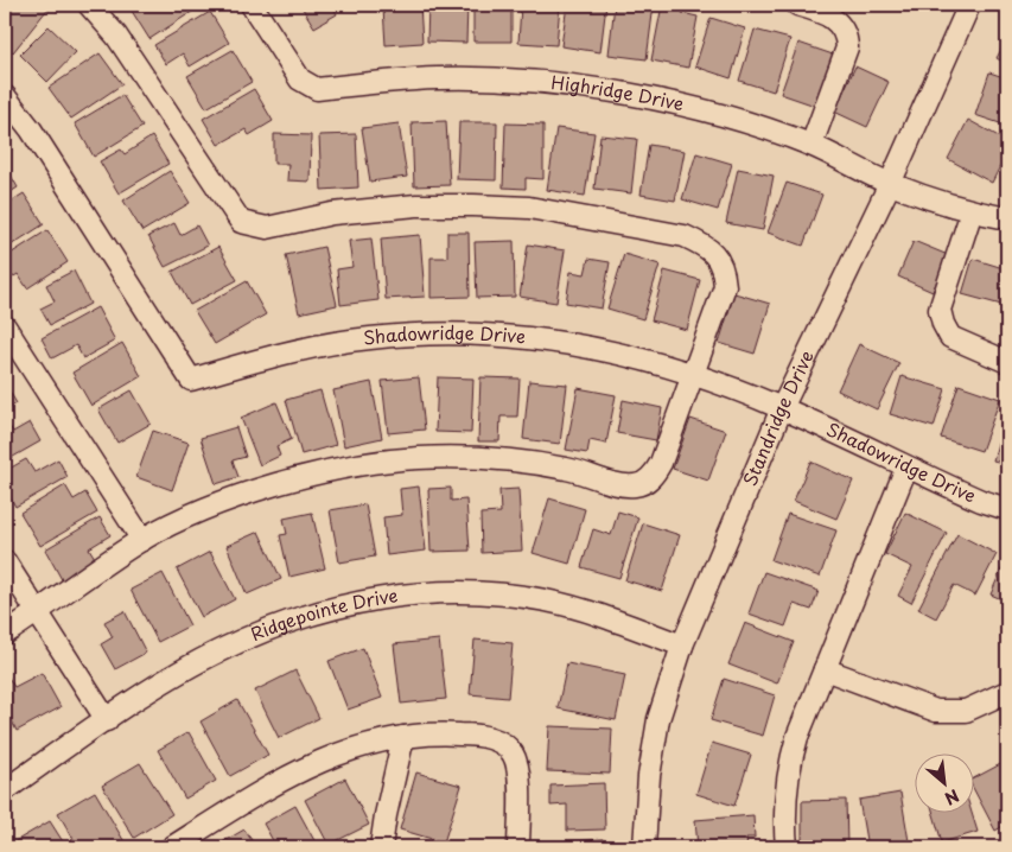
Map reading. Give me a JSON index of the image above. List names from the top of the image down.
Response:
{
  "streets": {
    "street": [
      "Highridge Drive",
      "Shadowridge Drive",
      "Standridge Drive",
      "Ridgepointe Drive"
    ]
  },
  "crossings": [
    ["Highridge Drive", "Standridge Drive"],
    ["Shadowridge Drive", "Standridge Drive"],
    ["Standridge Drive", "Ridgepointe Drive"]
  ],
  "north": "bottom right"
}
